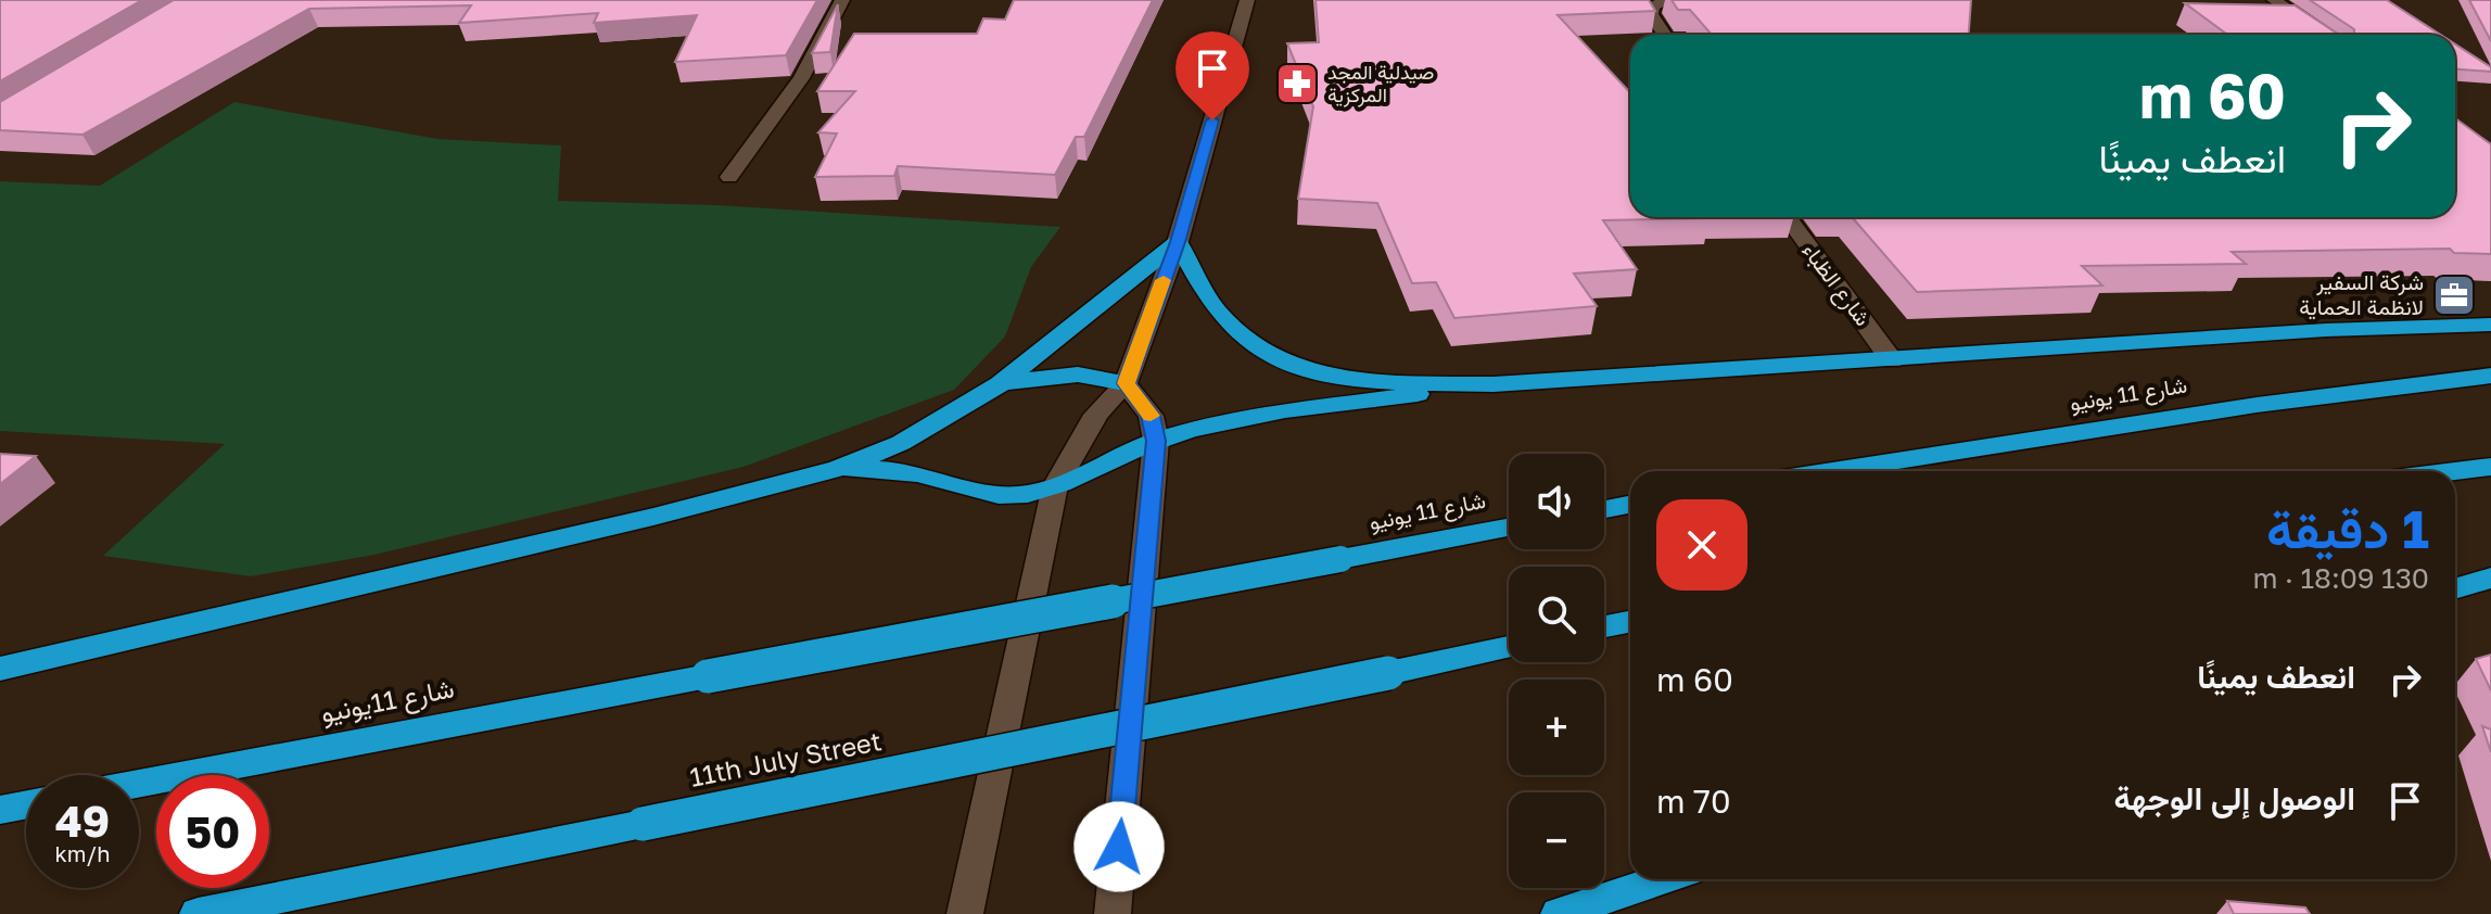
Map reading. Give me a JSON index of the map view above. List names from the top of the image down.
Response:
{
  "streets": {
    "highway": ["شارع 11 يونيو", "شارع 11يونيو", "11th July Street"],
    "main road": ["شارع الظباء"]
  },
  "crossings": [
    ["شارع 11 يونيو", "شارع 11يونيو"]
  ],
  "places": {
    "pharmacy": ["صيدلية المجد المركزية"],
    "office": ["شركة السفير لانظمة الحماية"]
  },
  "page": {
    "turn": ["60 m", "انعطف يمينًا"],
    "map_buttons": ["+", "−"],
    "heading": ["1 دقيقة", "130 m · 18:09"],
    "list": [
      {
        "name": "انعطف يمينًا",
        "value": "60 m"
      },
      {
        "name": "الوصول إلى الوجهة",
        "value": "70 m"
      }
    ],
    "speed": "49 km/h",
    "limit": "50"
  }
}
